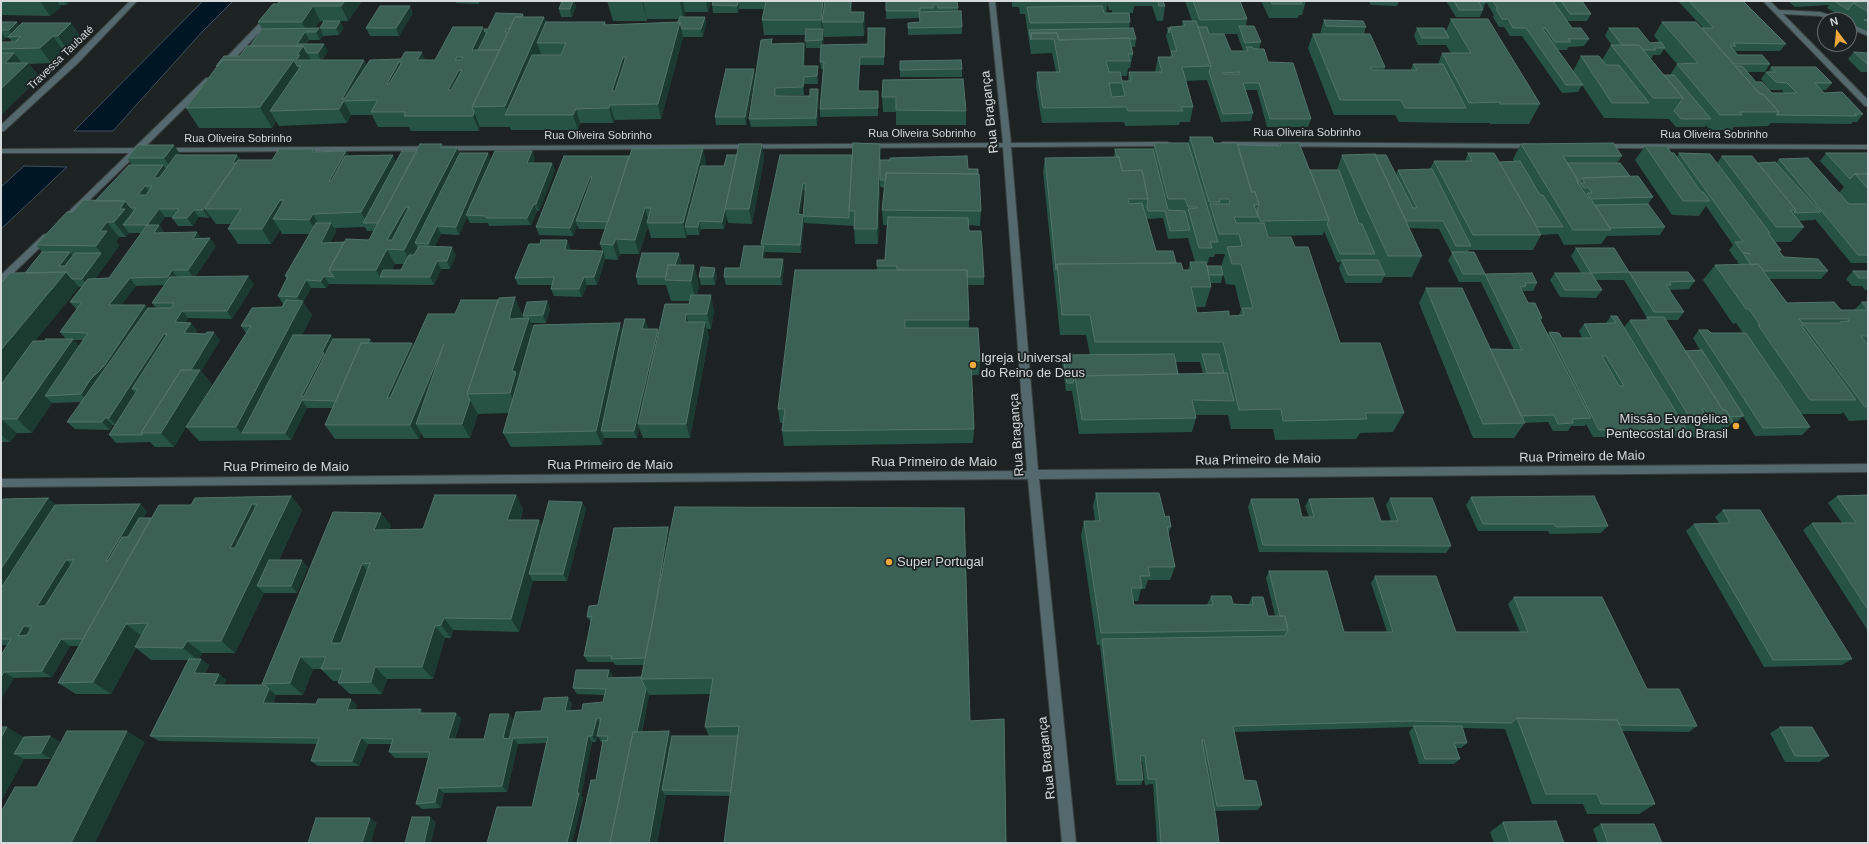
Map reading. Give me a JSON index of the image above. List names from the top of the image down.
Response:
{
  "streets": {
    "street": [
      "Travessa Taubaté",
      "Rua Bragança",
      "Rua Oliveira Sobrinho",
      "Rua Primeiro de Maio"
    ]
  },
  "crossings": [
    ["Rua Bragança", "Rua Oliveira Sobrinho"],
    ["Rua Bragança", "Rua Primeiro de Maio"]
  ],
  "places": ["Igreja Universal do Reino de Deus", "Missão Evangélica Pentecostal do Brasil", "Super Portugal"],
  "north": "top"
}
